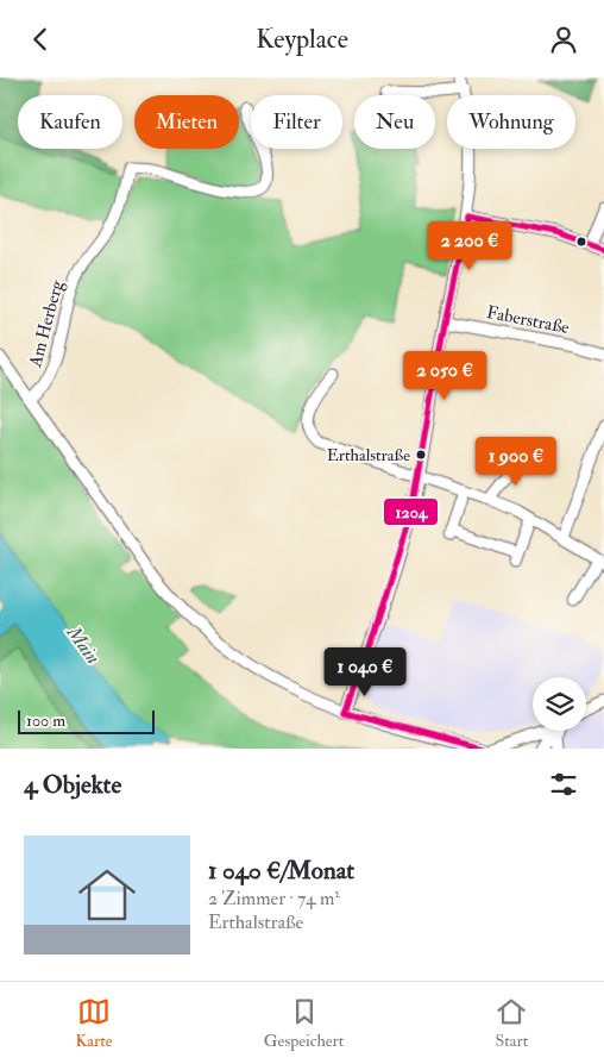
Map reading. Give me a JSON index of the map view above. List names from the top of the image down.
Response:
{
  "streets": {
    "street": ["Faberstraße", "Am Herberg"]
  },
  "water": ["Main"],
  "places": ["Erthalstraße"],
  "lines": ["transit line 1204"],
  "scale_bar": "100 m",
  "page": {
    "header": "Keyplace",
    "chip": [
      "Kaufen",
      "Mieten",
      "Filter",
      "Neu",
      "Wohnung"
    ],
    "price": [
      "2 200 €",
      "2 050 €",
      "1 900 €",
      "1 040 €"
    ],
    "scale": "100 m",
    "heading": "4 Objekte",
    "list": [
      {
        "name": "1 040 €/Monat",
        "note": "2 Zimmer · 74 m² · Erthalstraße"
      }
    ],
    "tabs": ["Karte", "Gespeichert", "Start"]
  }
}
